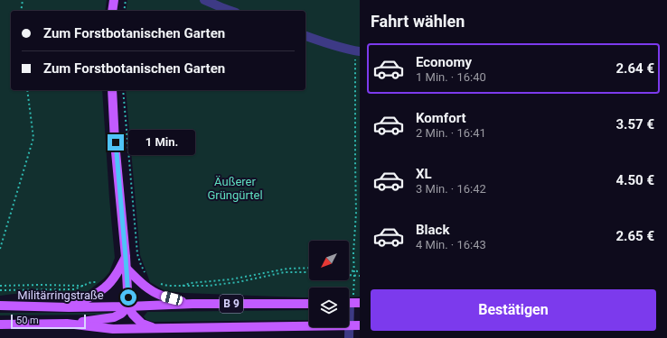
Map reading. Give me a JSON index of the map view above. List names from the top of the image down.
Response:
{
  "streets": {
    "main road": ["Militärringstraße", "B 9"]
  },
  "crossings": [
    ["Militärringstraße", "B 9"]
  ],
  "parks": ["Äußerer Grüngürtel"],
  "scale_bar": "50 m",
  "north": "bottom left",
  "page": {
    "heading": "Fahrt wählen",
    "banner": ["Zum Forstbotanischen Garten", "Zum Forstbotanischen Garten"],
    "list": [
      {
        "name": "Economy",
        "note": "1 Min. · 16:40",
        "value": "2.64 €"
      },
      {
        "name": "Komfort",
        "note": "2 Min. · 16:41",
        "value": "3.57 €"
      },
      {
        "name": "XL",
        "note": "3 Min. · 16:42",
        "value": "4.50 €"
      },
      {
        "name": "Black",
        "note": "4 Min. · 16:43",
        "value": "2.65 €"
      }
    ],
    "bubble": "1 Min.",
    "buttons": "Bestätigen",
    "scale": "50 m"
  }
}
